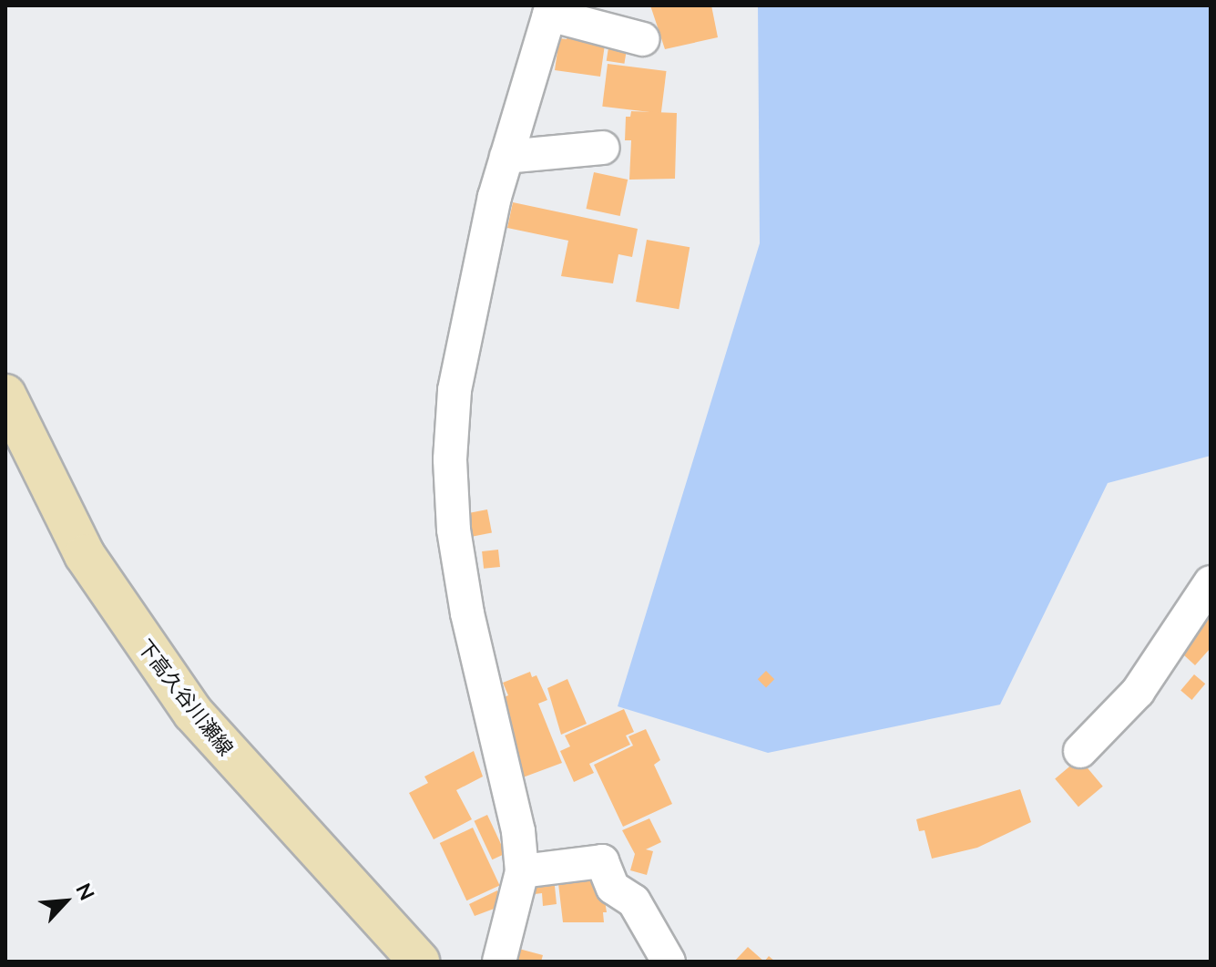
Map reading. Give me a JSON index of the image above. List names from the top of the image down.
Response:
{
  "streets": {
    "main road": ["下高久谷川瀬線"]
  },
  "north": "top right"
}
